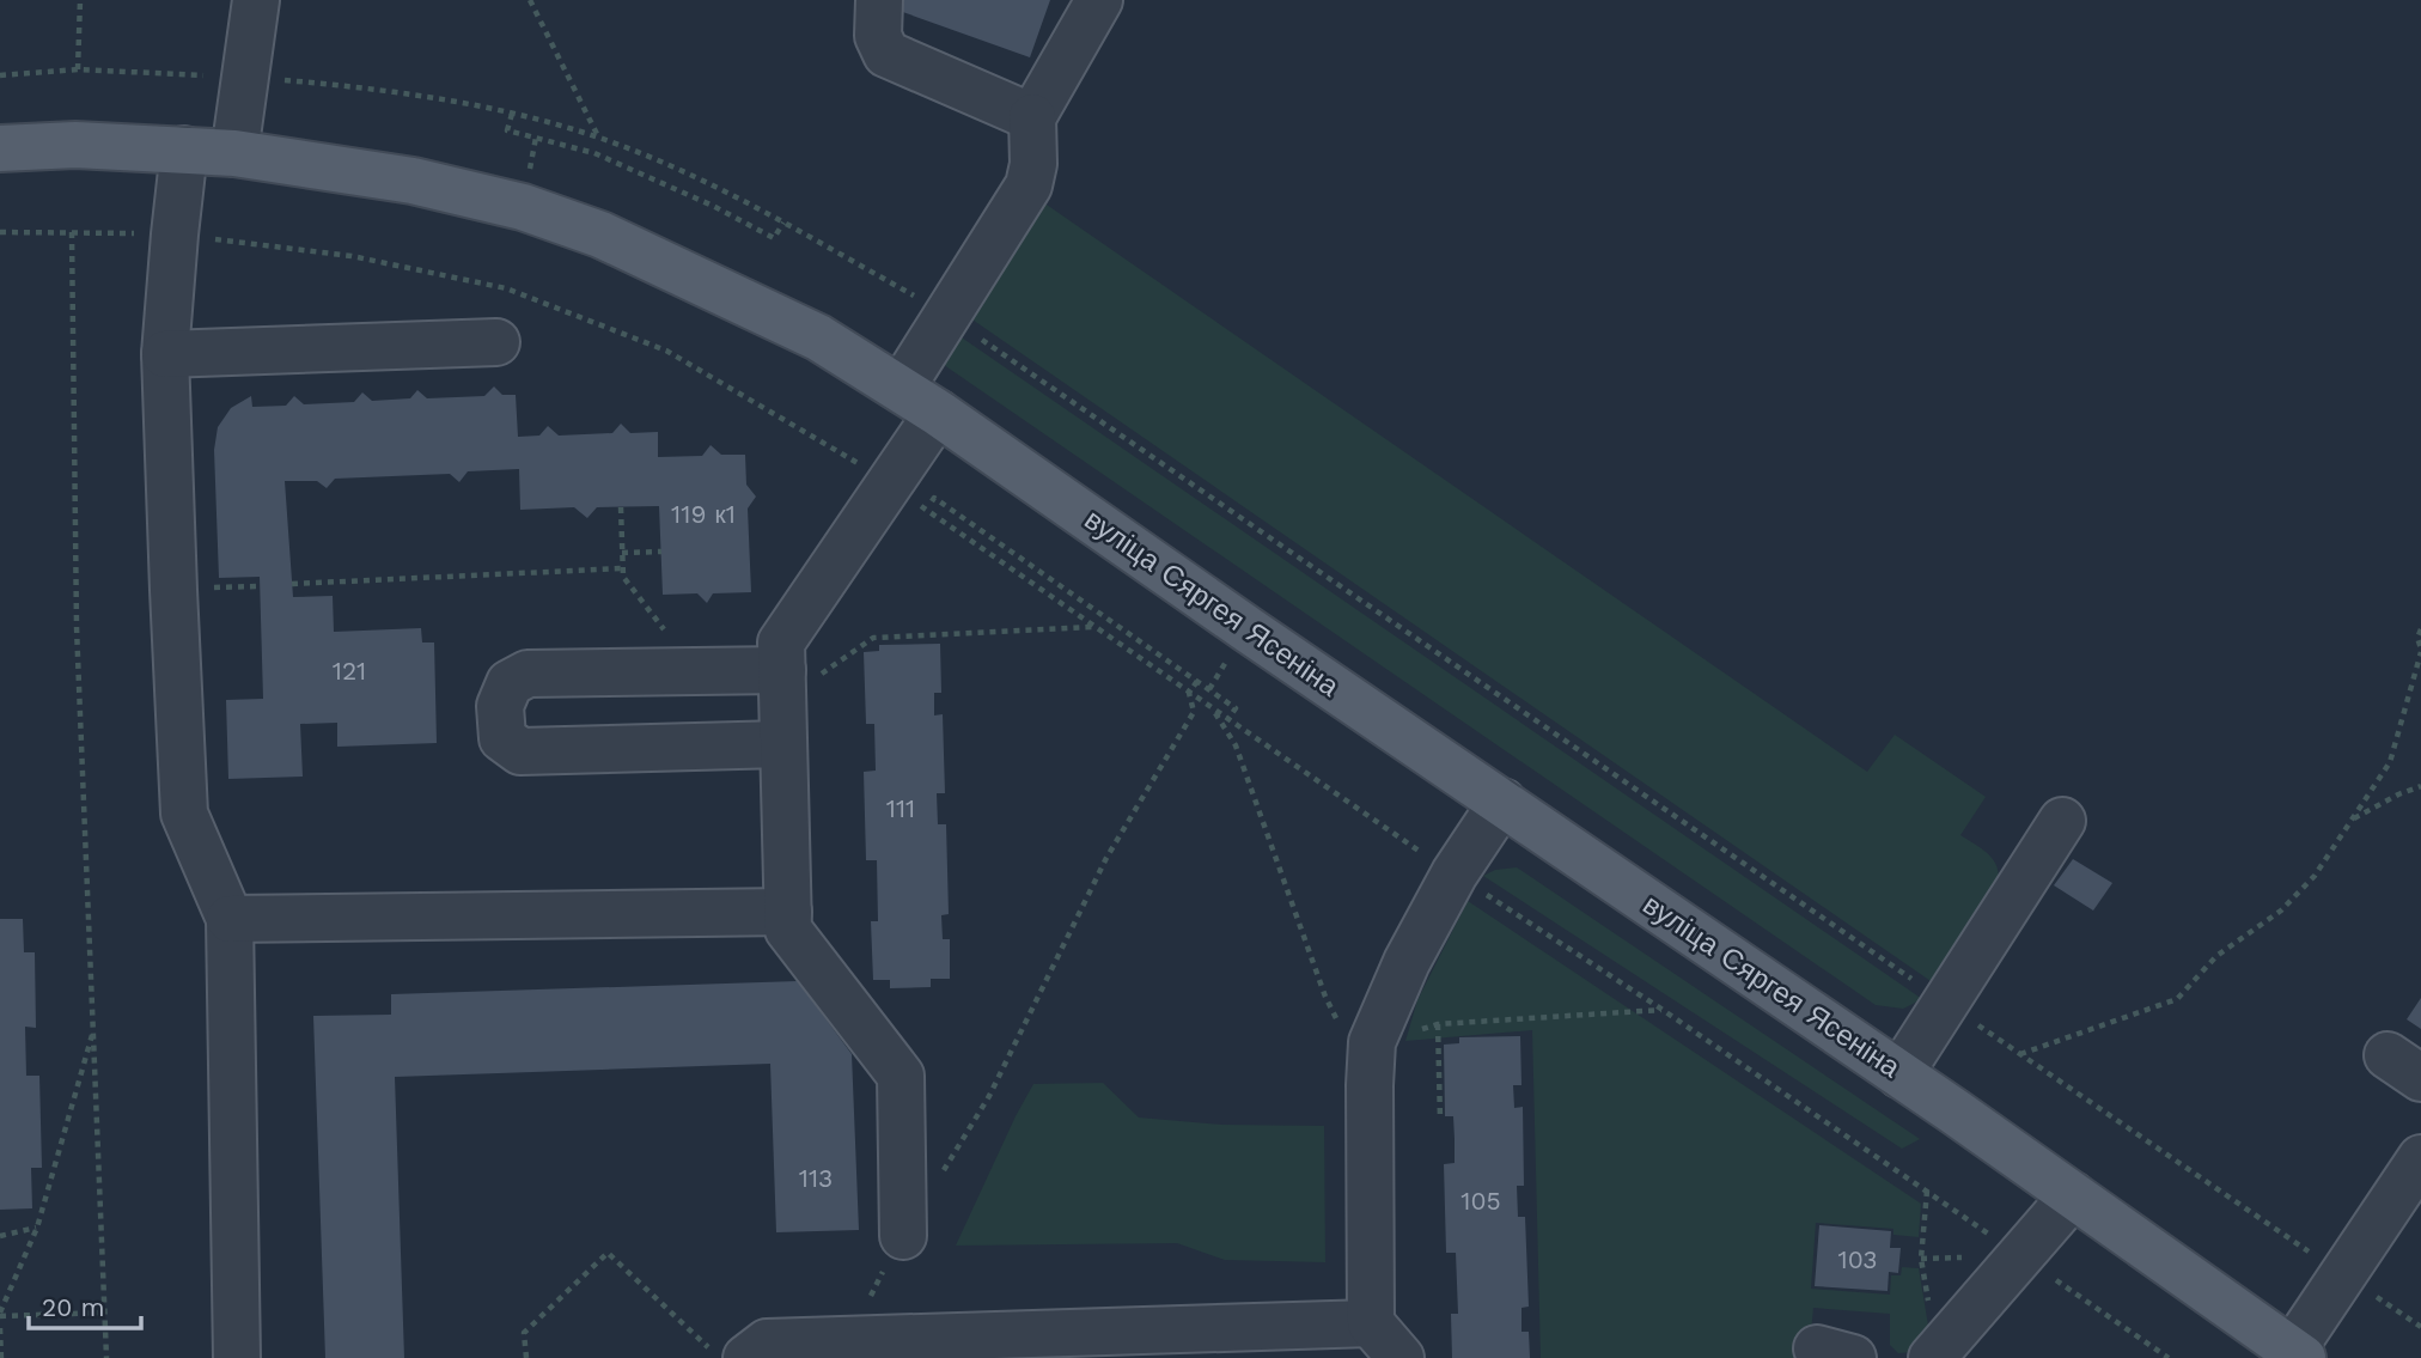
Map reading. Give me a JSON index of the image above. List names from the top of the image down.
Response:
{
  "streets": {
    "main road": ["вуліца Сяргея Ясеніна"]
  },
  "house_numbers": [
    "119 к1",
    "121",
    "111",
    "113",
    "105",
    "103"
  ],
  "scale_bar": "20 m"
}
